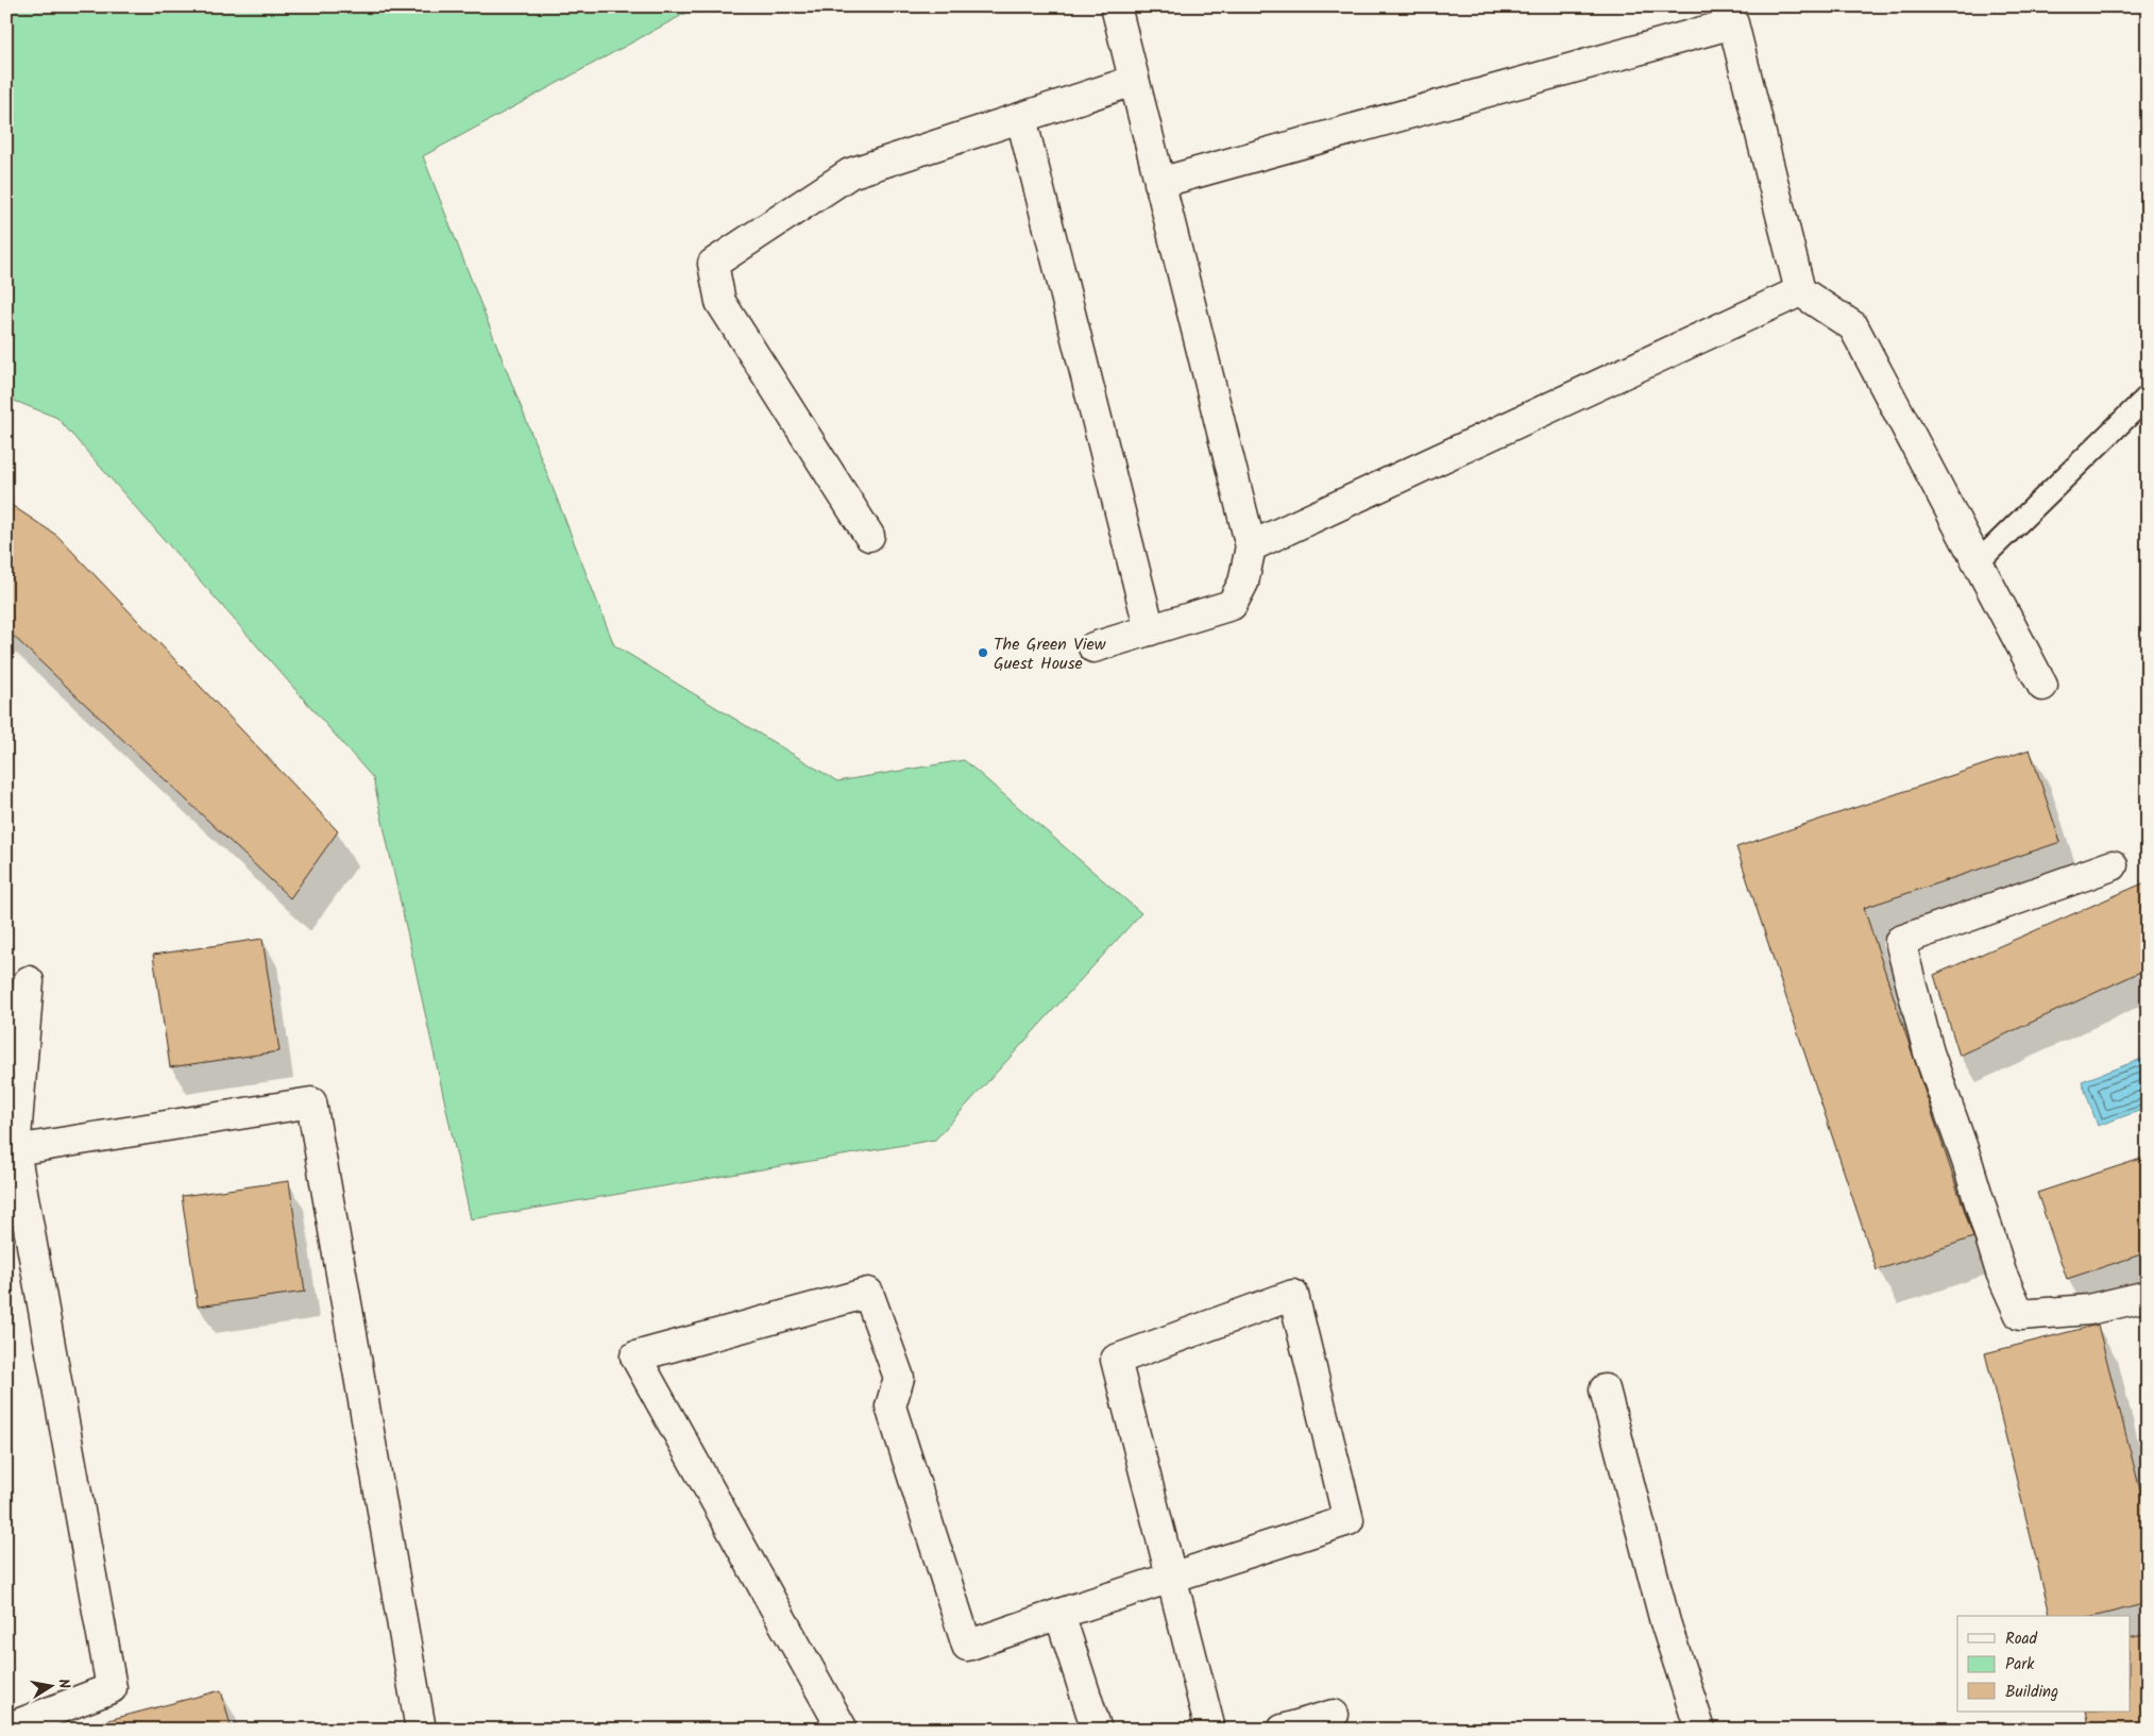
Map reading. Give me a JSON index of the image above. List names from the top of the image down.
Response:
{
  "places": ["The Green View Guest House"],
  "legend": ["Road", "Park", "Building"],
  "north": "right"
}
